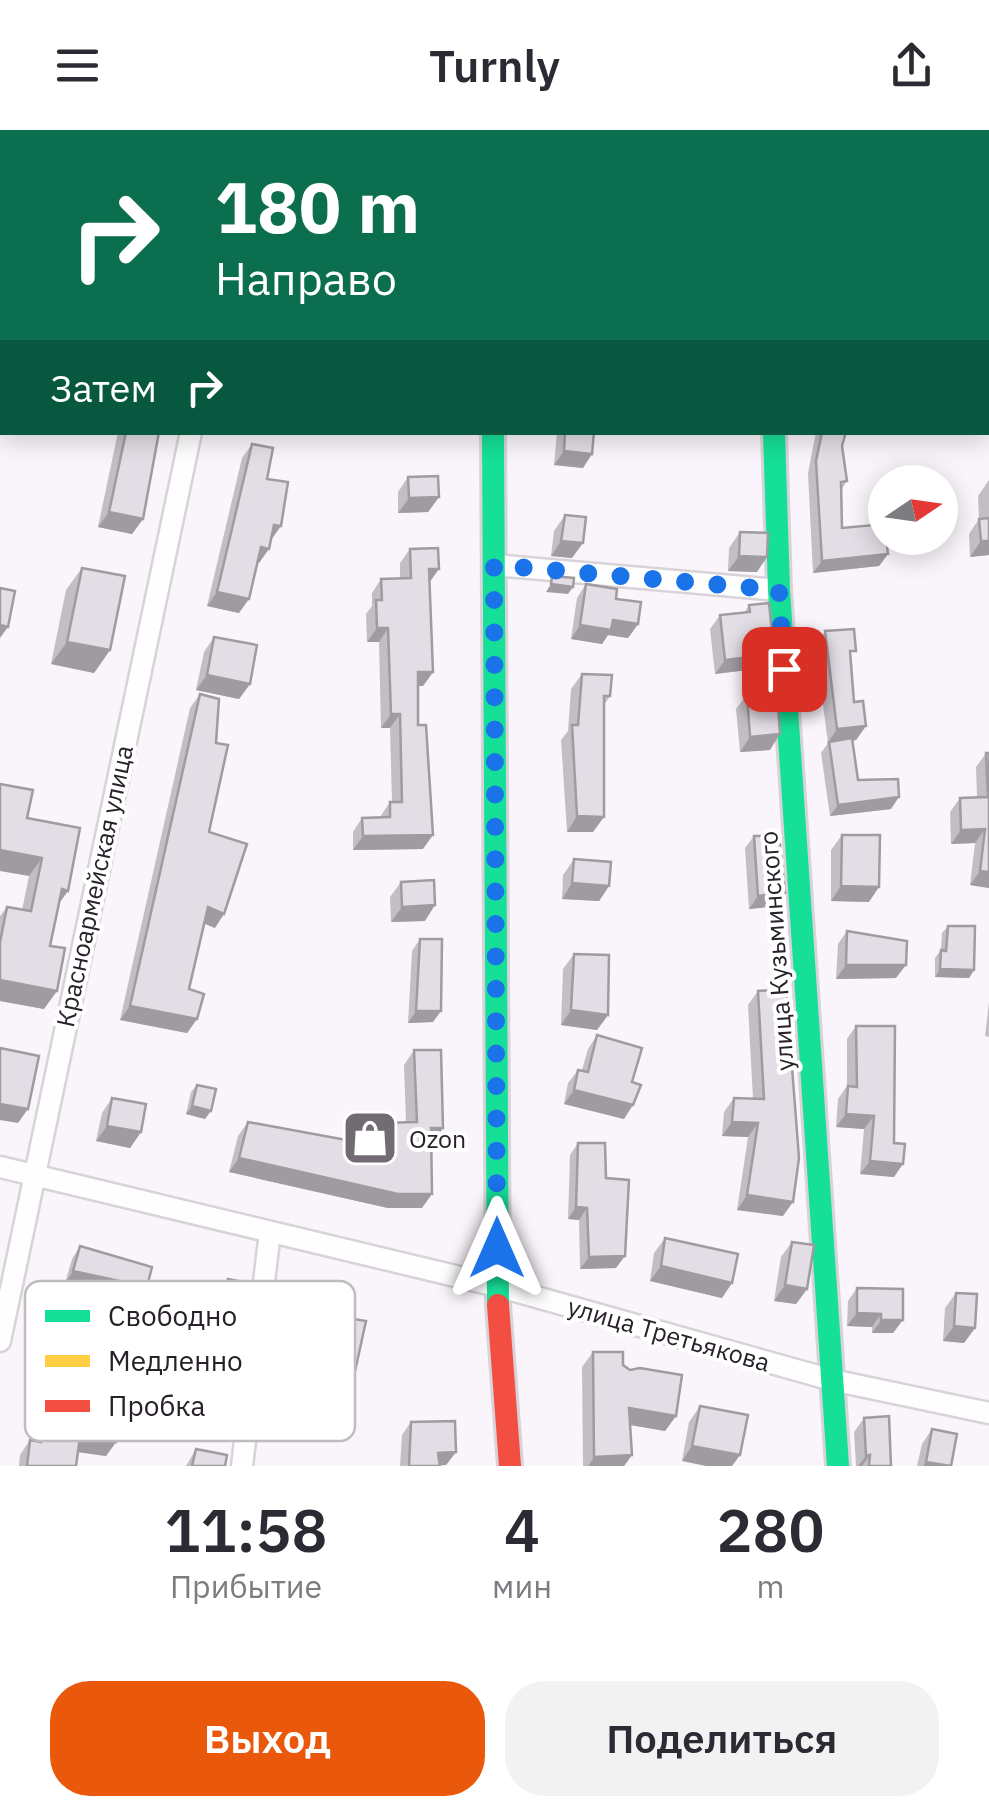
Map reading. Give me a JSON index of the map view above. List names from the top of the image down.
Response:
{
  "streets": {
    "main road": ["улица Кузьминского"],
    "street": ["Красноармейская улица", "улица Третьякова"]
  },
  "crossings": [
    ["Красноармейская улица", "улица Третьякова"],
    ["улица Кузьминского", "улица Третьякова"]
  ],
  "places": {
    "shop": ["Ozon"]
  },
  "legend": ["Свободно", "Медленно", "Пробка"],
  "north": "right",
  "page": {
    "header": "Turnly",
    "turn": ["180 m", "Направо"],
    "then": "Затем",
    "eta": [
      "11:58",
      "Прибытие",
      "4",
      "мин",
      "280",
      "m"
    ],
    "buttons": ["Выход", "Поделиться"]
  }
}
